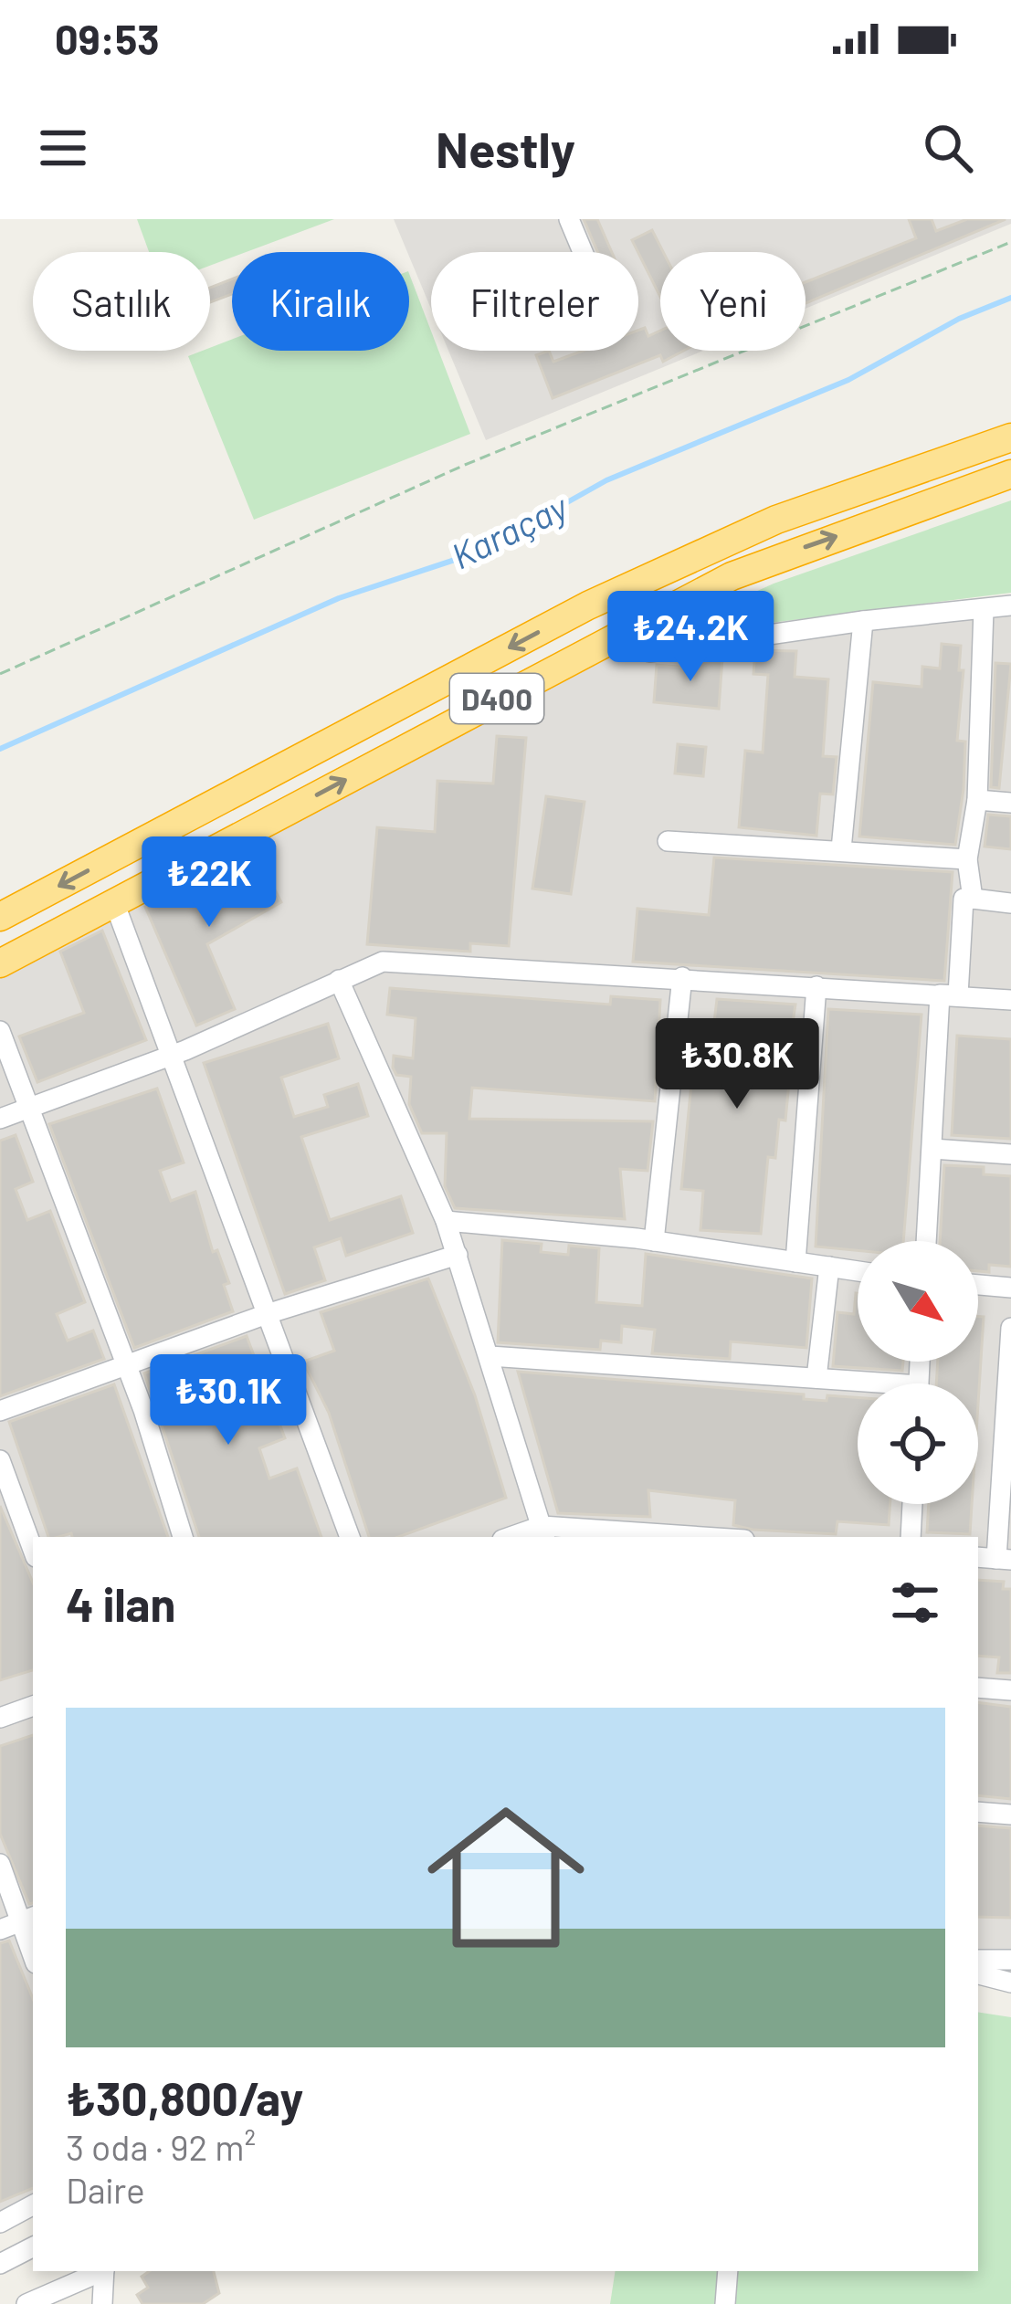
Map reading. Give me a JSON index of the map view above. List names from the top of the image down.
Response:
{
  "streets": {
    "highway": ["D400"]
  },
  "water": ["Karaçay"],
  "north": "bottom right",
  "page": {
    "status": "09:53",
    "header": "Nestly",
    "chip": [
      "Satılık",
      "Kiralık",
      "Filtreler",
      "Yeni"
    ],
    "price": [
      "₺24.2K",
      "₺22K",
      "₺30.8K",
      "₺30.1K"
    ],
    "heading": "4 ilan",
    "list": [
      {
        "name": "₺30,800/ay",
        "note": "3 oda · 92 m² · Daire"
      }
    ]
  }
}
